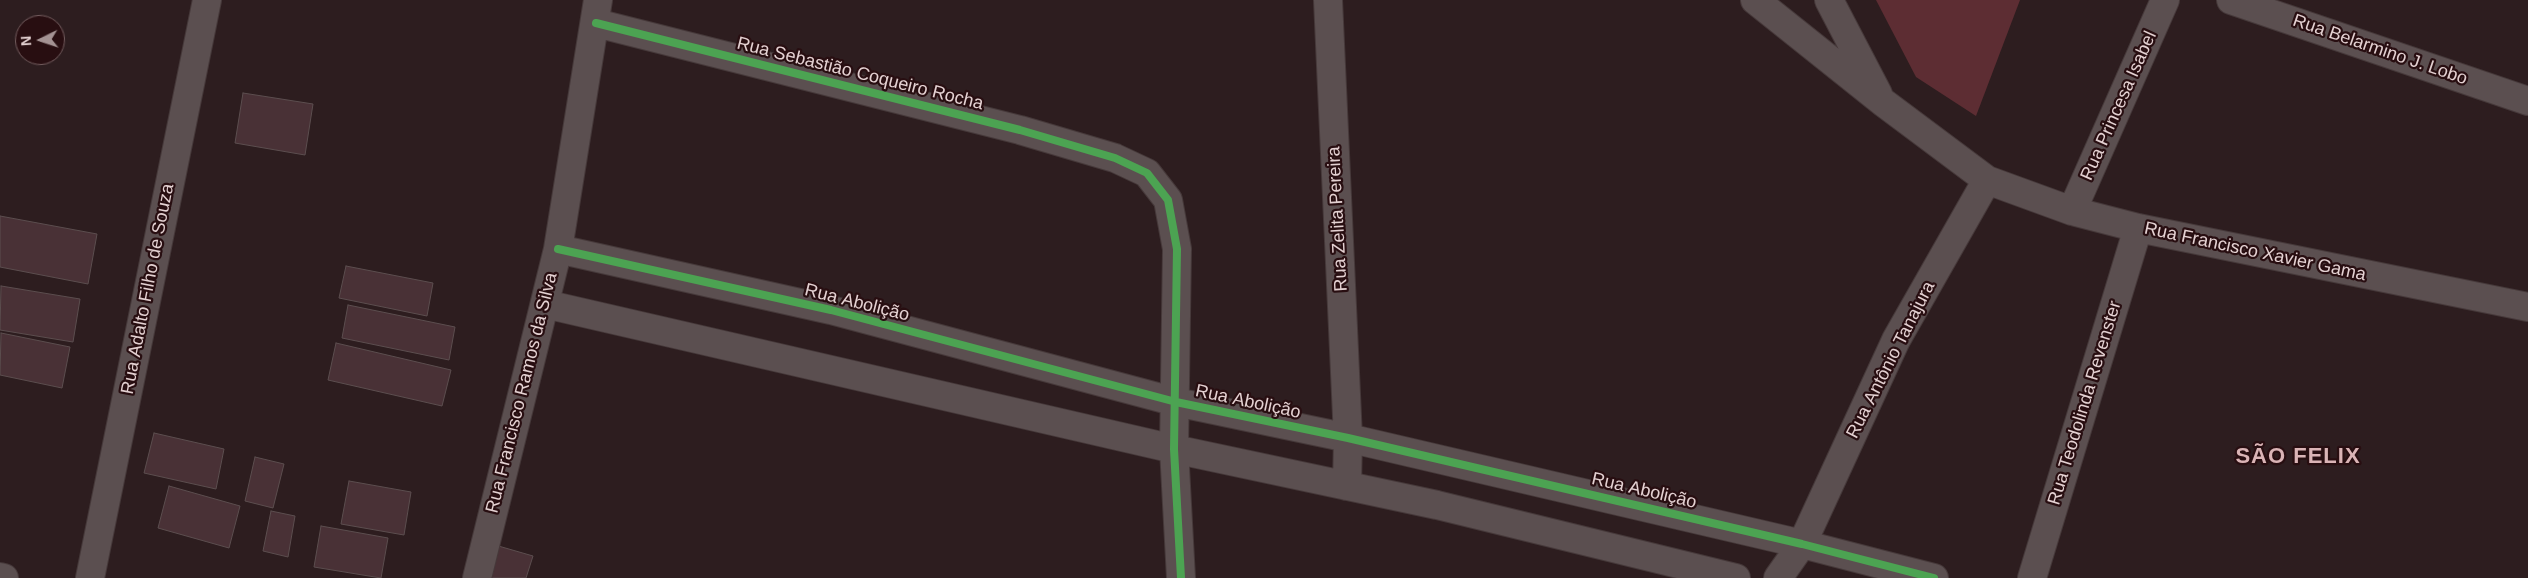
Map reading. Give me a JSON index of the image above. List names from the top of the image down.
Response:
{
  "streets": {
    "street": [
      "Rua Belarmino J. Lobo",
      "Rua Sebastião Coqueiro Rocha",
      "Rua Princesa Isabel",
      "Rua Zelita Pereira",
      "Rua Francisco Xavier Gama",
      "Rua Adalto Filho de Souza",
      "Rua Abolição",
      "Rua Antônio Tanajura",
      "Rua Francisco Ramos da Silva",
      "Rua Teodolinda Revenster"
    ]
  },
  "crossings": [
    ["Rua Sebastião Coqueiro Rocha", "Rua Abolição"],
    ["Rua Sebastião Coqueiro Rocha", "Rua Francisco Ramos da Silva"],
    ["Rua Princesa Isabel", "Rua Francisco Xavier Gama"],
    ["Rua Zelita Pereira", "Rua Abolição"],
    ["Rua Francisco Xavier Gama", "Rua Antônio Tanajura"],
    ["Rua Francisco Xavier Gama", "Rua Teodolinda Revenster"],
    ["Rua Abolição", "Rua Antônio Tanajura"],
    ["Rua Abolição", "Rua Francisco Ramos da Silva"]
  ],
  "districts": ["SÃO FELIX"],
  "north": "left"
}
